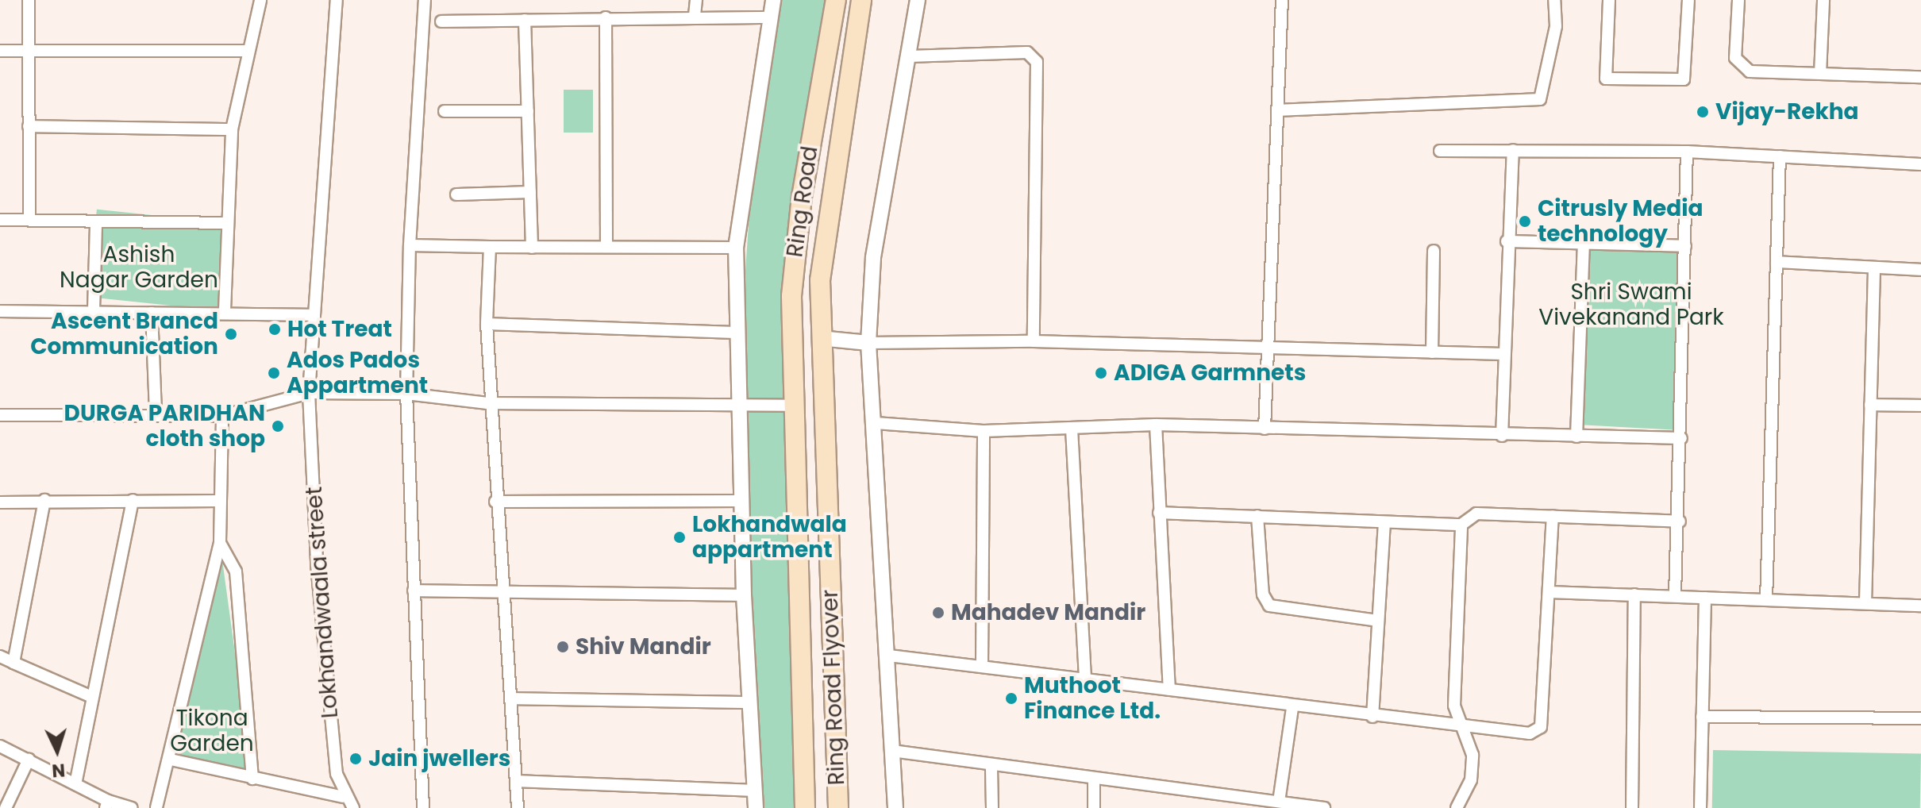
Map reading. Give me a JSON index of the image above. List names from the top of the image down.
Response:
{
  "streets": {
    "main road": ["Ring Road", "Ring Road Flyover"],
    "street": ["Lokhandwaala street"]
  },
  "crossings": [
    ["Ring Road", "Ring Road Flyover"]
  ],
  "parks": ["Ashish Nagar Garden", "Shri Swami Vivekanand Park", "Tikona Garden"],
  "places": [
    "Vijay-Rekha",
    "Citrusly Media technology",
    "Hot Treat",
    "Ascent Brancd Communication",
    "Ados Pados Appartment",
    "ADIGA Garmnets",
    "DURGA PARIDHAN cloth shop",
    "Lokhandwala appartment",
    "Mahadev Mandir",
    "Shiv Mandir",
    "Muthoot Finance Ltd.",
    "Jain jwellers"
  ],
  "north": "bottom"
}
